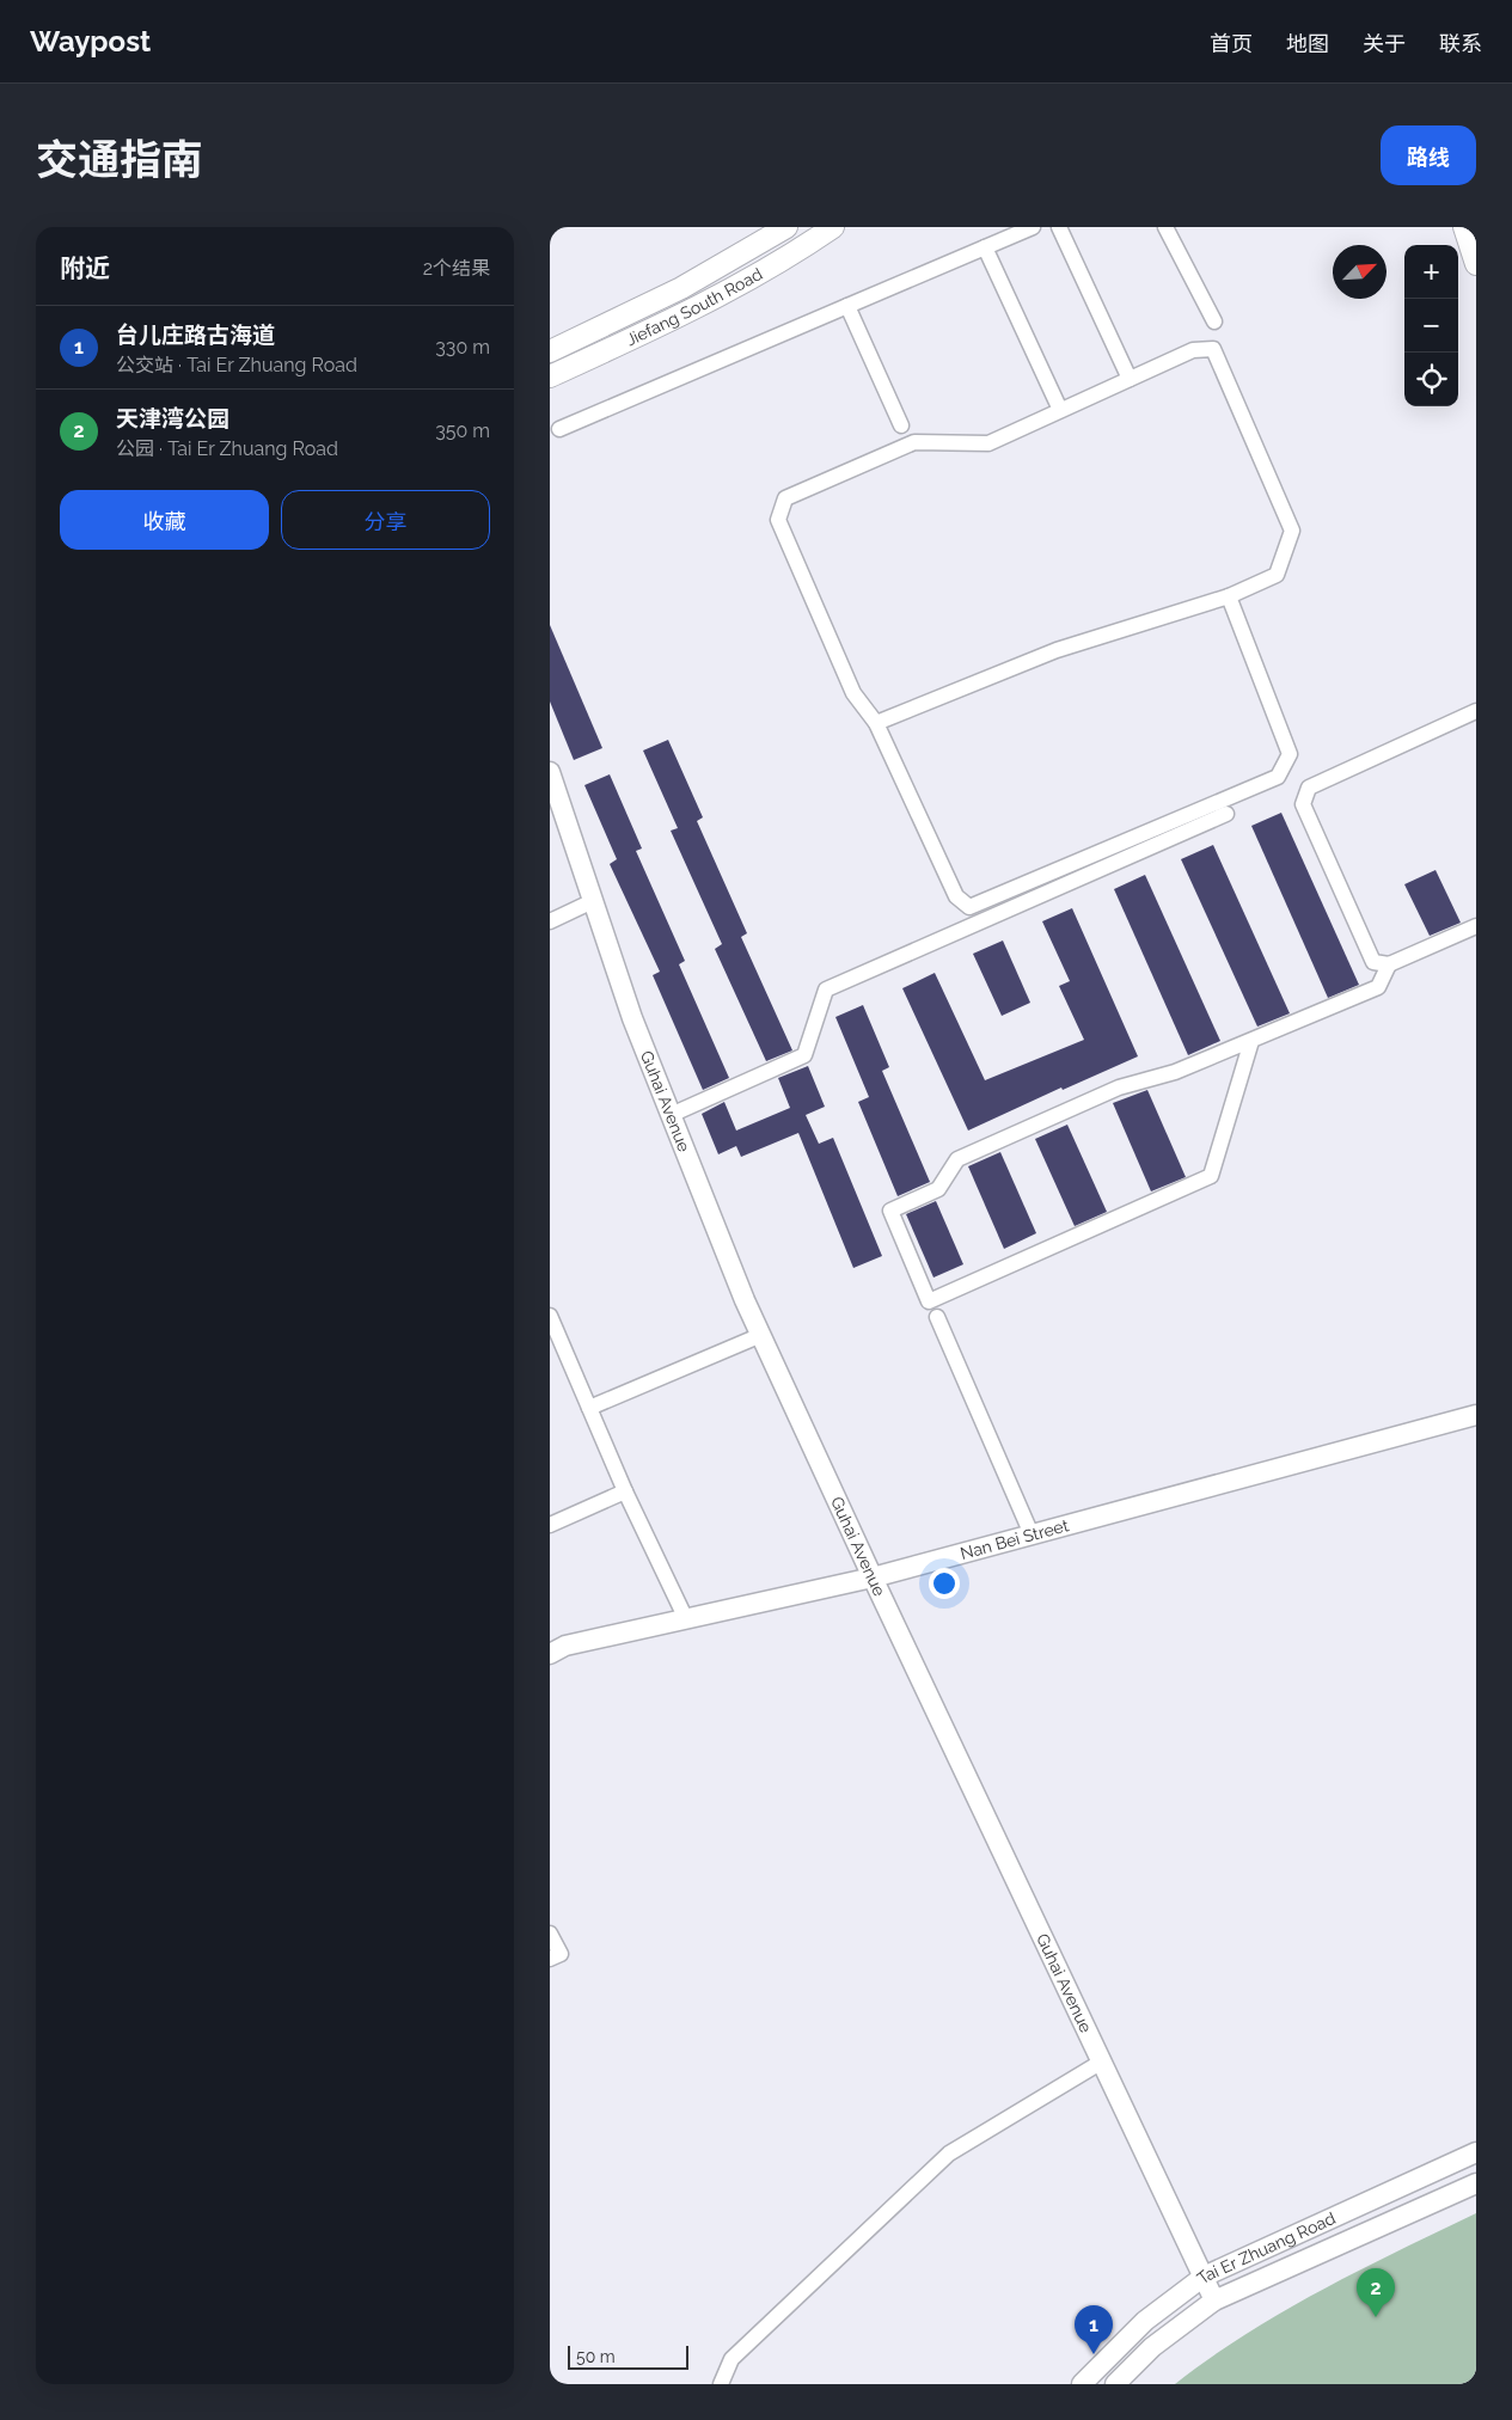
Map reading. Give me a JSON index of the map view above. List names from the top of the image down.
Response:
{
  "streets": {
    "main road": ["Jiefang South Road"],
    "street": ["Guhai Avenue", "Nan Bei Street", "Tai Er Zhuang Road"]
  },
  "crossings": [
    ["Guhai Avenue", "Nan Bei Street"],
    ["Guhai Avenue", "Tai Er Zhuang Road"]
  ],
  "scale_bar": "50 m",
  "north": "top right",
  "page": {
    "header": "Waypost",
    "nav": [
      "首页",
      "地图",
      "关于",
      "联系"
    ],
    "title": "交通指南",
    "buttons": [
      "路线",
      ["收藏", "分享"]
    ],
    "heading": ["附近", "2个结果"],
    "map_buttons": ["+", "−"],
    "list": [
      {
        "mark": "1",
        "name": "台儿庄路古海道",
        "note": "公交站 · Tai Er Zhuang Road",
        "value": "330 m"
      },
      {
        "mark": "2",
        "name": "天津湾公园",
        "note": "公园 · Tai Er Zhuang Road",
        "value": "350 m"
      }
    ],
    "pins": ["2", "1"],
    "scale": "50 m"
  }
}
